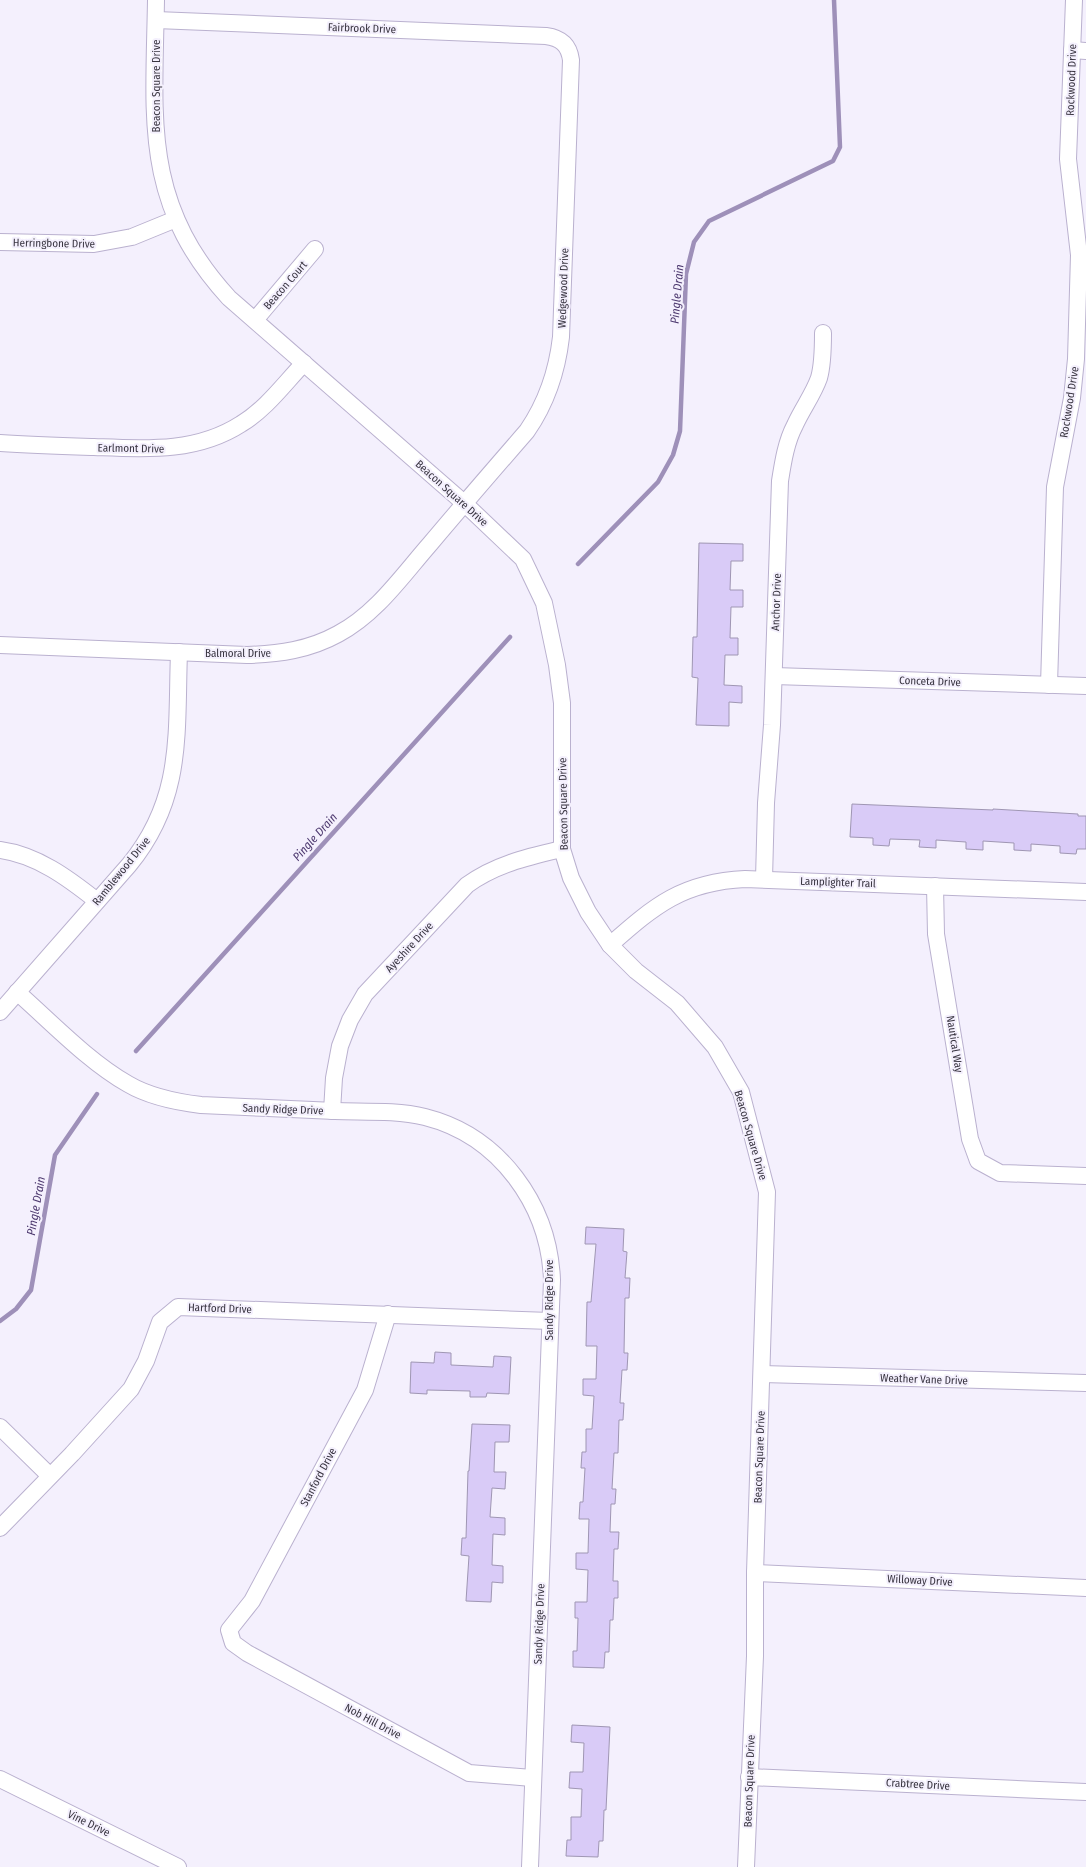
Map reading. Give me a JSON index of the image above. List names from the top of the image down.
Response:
{
  "streets": {
    "street": [
      "Fairbrook Drive",
      "Rockwood Drive",
      "Beacon Square Drive",
      "Herringbone Drive",
      "Beacon Court",
      "Wedgewood Drive",
      "Earlmont Drive",
      "Anchor Drive",
      "Balmoral Drive",
      "Conceta Drive",
      "Ramblewood Drive",
      "Lamplighter Trail",
      "Ayeshire Drive",
      "Nautical Way",
      "Sandy Ridge Drive",
      "Hartford Drive",
      "Weather Vane Drive",
      "Stanford Drive",
      "Willoway Drive",
      "Nob Hill Drive",
      "Crabtree Drive",
      "Vine Drive"
    ]
  },
  "crossings": [
    ["Fairbrook Drive", "Beacon Square Drive"],
    ["Fairbrook Drive", "Wedgewood Drive"],
    ["Rockwood Drive", "Conceta Drive"],
    ["Beacon Square Drive", "Herringbone Drive"],
    ["Beacon Square Drive", "Beacon Court"],
    ["Beacon Square Drive", "Wedgewood Drive"],
    ["Beacon Square Drive", "Earlmont Drive"],
    ["Beacon Square Drive", "Balmoral Drive"],
    ["Beacon Square Drive", "Lamplighter Trail"],
    ["Beacon Square Drive", "Ayeshire Drive"],
    ["Beacon Square Drive", "Weather Vane Drive"],
    ["Beacon Square Drive", "Willoway Drive"],
    ["Beacon Square Drive", "Crabtree Drive"],
    ["Wedgewood Drive", "Balmoral Drive"],
    ["Anchor Drive", "Conceta Drive"],
    ["Anchor Drive", "Lamplighter Trail"],
    ["Balmoral Drive", "Ramblewood Drive"],
    ["Ramblewood Drive", "Sandy Ridge Drive"],
    ["Lamplighter Trail", "Nautical Way"],
    ["Ayeshire Drive", "Sandy Ridge Drive"],
    ["Sandy Ridge Drive", "Hartford Drive"],
    ["Sandy Ridge Drive", "Nob Hill Drive"],
    ["Hartford Drive", "Stanford Drive"],
    ["Stanford Drive", "Nob Hill Drive"]
  ],
  "water": ["Pingle Drain"]
}
